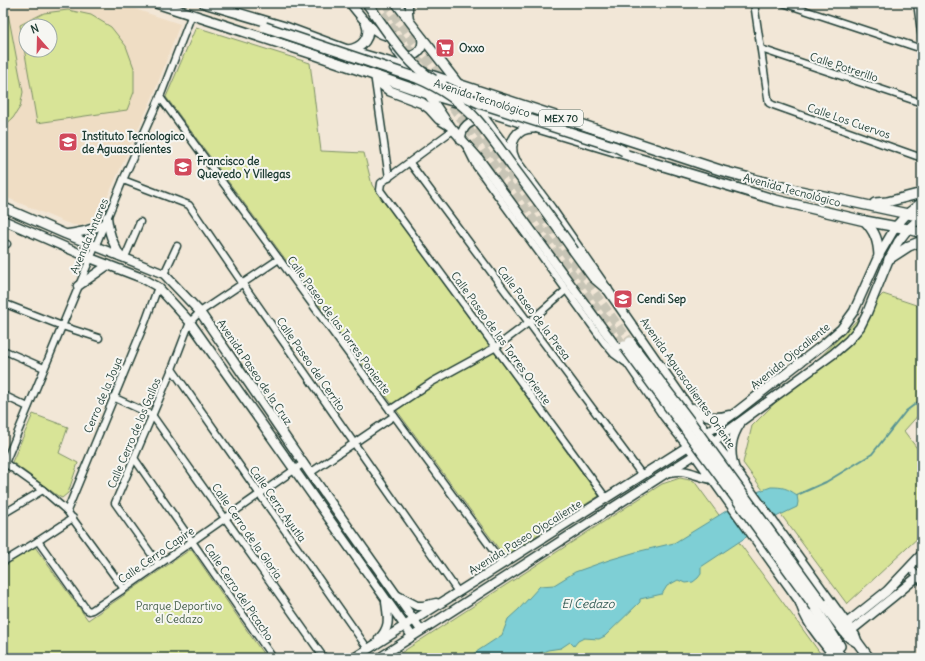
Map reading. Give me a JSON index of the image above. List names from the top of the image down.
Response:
{
  "streets": {
    "main road": [
      "Avenida Tecnológico",
      "MEX 70",
      "Avenida Ojocaliente",
      "Avenida Paseo de la Cruz",
      "Avenida Aguascalientes Oriente",
      "Avenida Paseo Ojocaliente"
    ],
    "street": [
      "Calle Potrerillo",
      "Calle Los Cuervos",
      "Avenida Antares",
      "Calle Paseo de la Presa",
      "Calle Paseo de las Torres Poniente",
      "Calle Paseo de las Torres Oriente",
      "Calle Paseo del Cerrito",
      "Cerro de la Joya",
      "Calle Cerro de los Gallos",
      "Calle Cerro Ayutla",
      "Calle Cerro de la Gloria",
      "Calle Cerro Capire",
      "Calle Cerro del Picacho"
    ]
  },
  "crossings": [
    ["Calle Potrerillo", "Calle Los Cuervos"],
    ["Avenida Tecnológico", "Avenida Antares"],
    ["Avenida Tecnológico", "Avenida Ojocaliente"],
    ["Avenida Tecnológico", "Avenida Aguascalientes Oriente"],
    ["Avenida Antares", "Calle Paseo de las Torres Poniente"],
    ["Avenida Antares", "Calle Paseo del Cerrito"],
    ["Avenida Antares", "Avenida Paseo de la Cruz"],
    ["Calle Paseo de la Presa", "Avenida Paseo Ojocaliente"],
    ["Calle Paseo de las Torres Poniente", "Avenida Paseo Ojocaliente"],
    ["Calle Paseo de las Torres Oriente", "Avenida Paseo Ojocaliente"],
    ["Avenida Ojocaliente", "Avenida Aguascalientes Oriente"],
    ["Avenida Ojocaliente", "Avenida Paseo Ojocaliente"],
    ["Calle Paseo del Cerrito", "Avenida Paseo Ojocaliente"],
    ["Avenida Paseo de la Cruz", "Cerro de la Joya"],
    ["Avenida Paseo de la Cruz", "Calle Cerro de los Gallos"],
    ["Avenida Paseo de la Cruz", "Avenida Paseo Ojocaliente"],
    ["Avenida Paseo de la Cruz", "Calle Cerro Capire"],
    ["Avenida Aguascalientes Oriente", "Avenida Paseo Ojocaliente"],
    ["Calle Cerro de los Gallos", "Calle Cerro Ayutla"],
    ["Calle Cerro de los Gallos", "Calle Cerro de la Gloria"],
    ["Calle Cerro de los Gallos", "Calle Cerro Capire"],
    ["Calle Cerro de los Gallos", "Calle Cerro del Picacho"],
    ["Calle Cerro Ayutla", "Avenida Paseo Ojocaliente"],
    ["Calle Cerro Ayutla", "Calle Cerro Capire"],
    ["Calle Cerro de la Gloria", "Calle Cerro Capire"],
    ["Calle Cerro Capire", "Calle Cerro del Picacho"]
  ],
  "water": ["El Cedazo"],
  "parks": ["Parque Deportivo el Cedazo"],
  "places": {
    "supermarket": ["Oxxo"],
    "school or university": ["Instituto Tecnologico de Aguascalientes", "Francisco de Quevedo Y Villegas", "Cendi Sep"]
  },
  "north": "top"
}
